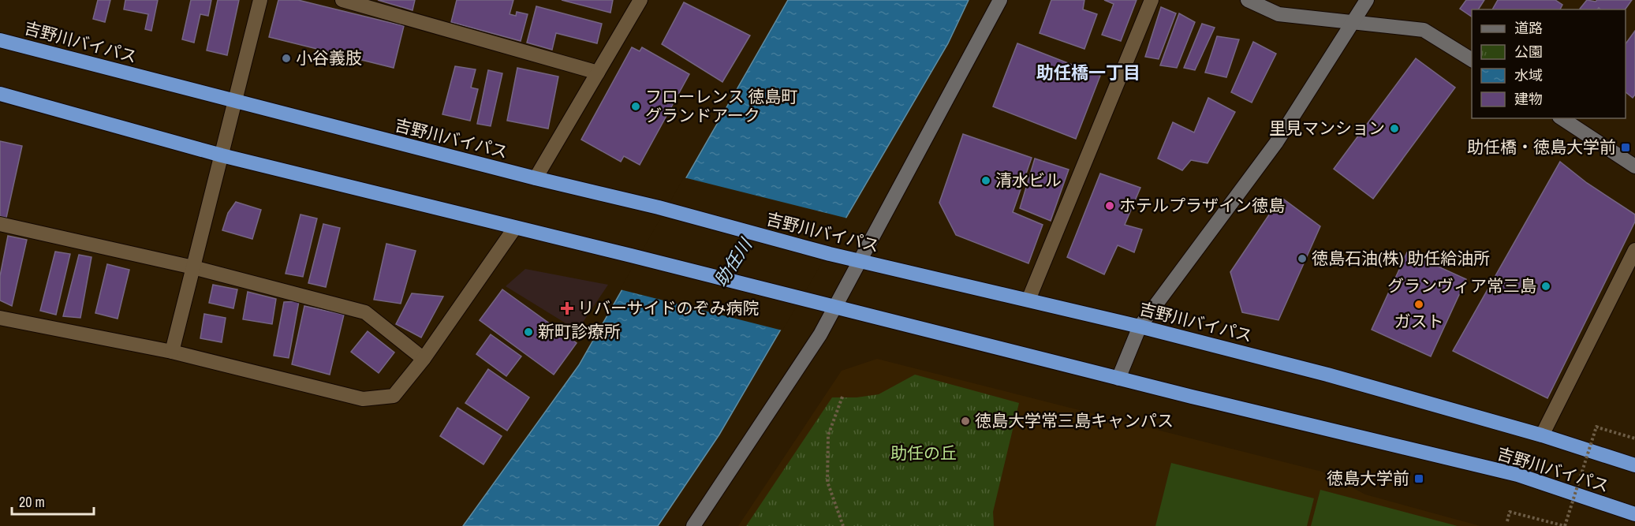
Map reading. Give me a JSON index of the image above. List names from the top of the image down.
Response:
{
  "streets": {
    "highway": ["吉野川バイパス"]
  },
  "districts": ["助任橋一丁目"],
  "water": ["助任川"],
  "parks": ["助任の丘"],
  "places": {
    "other": [
      "小谷義肢",
      "フローレンス 徳島町 グランドアーク",
      "里見マンション",
      "清水ビル",
      "ホテルプラザイン徳島",
      "徳島石油(株) 助任給油所",
      "グランヴィア常三島",
      "ガスト",
      "新町診療所",
      "徳島大学常三島キャンパス"
    ],
    "transit": ["助任橋・徳島大学前", "徳島大学前"],
    "health": ["リバーサイドのぞみ病院"]
  },
  "legend": [
    "道路",
    "公園",
    "水域",
    "建物"
  ],
  "scale_bar": "20 m"
}
